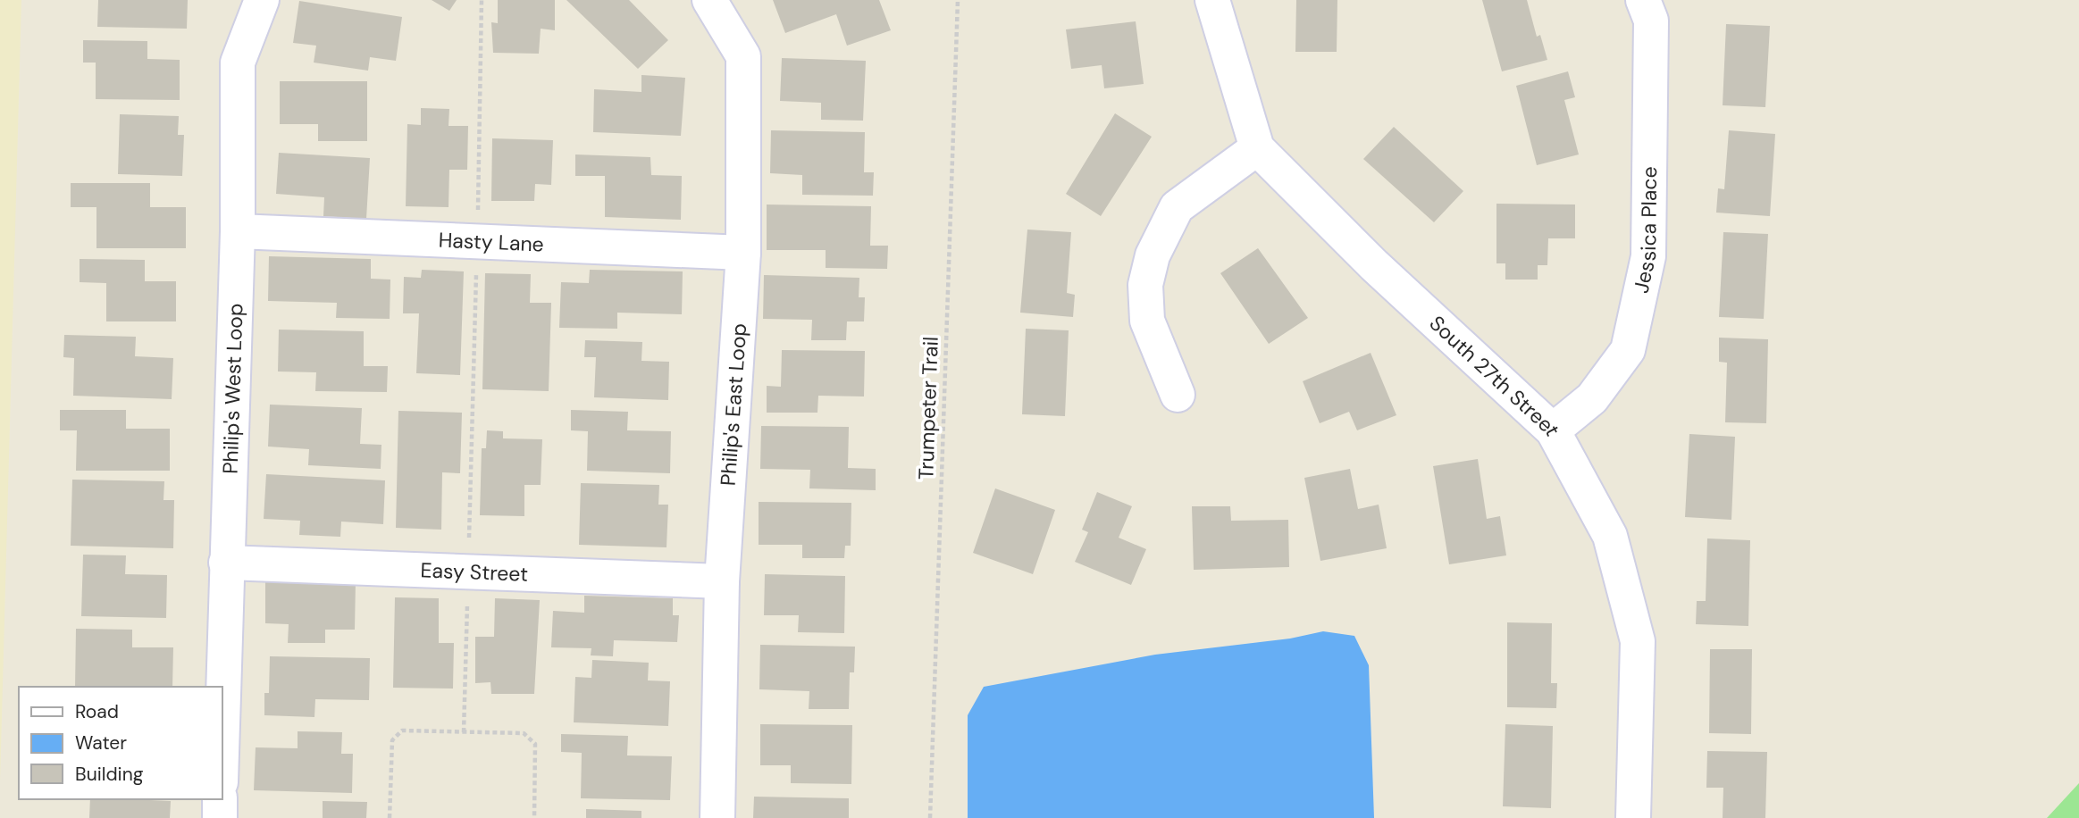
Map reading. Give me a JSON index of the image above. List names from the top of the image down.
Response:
{
  "streets": {
    "street": [
      "Jessica Place",
      "Hasty Lane",
      "South 27th Street",
      "Philip's West Loop",
      "Philip's East Loop",
      "Easy Street"
    ],
    "path": ["Trumpeter Trail"]
  },
  "crossings": [
    ["Jessica Place", "South 27th Street"],
    ["Hasty Lane", "Philip's West Loop"],
    ["Hasty Lane", "Philip's East Loop"],
    ["Philip's West Loop", "Easy Street"],
    ["Philip's East Loop", "Easy Street"]
  ],
  "legend": ["Road", "Water", "Building"]
}
